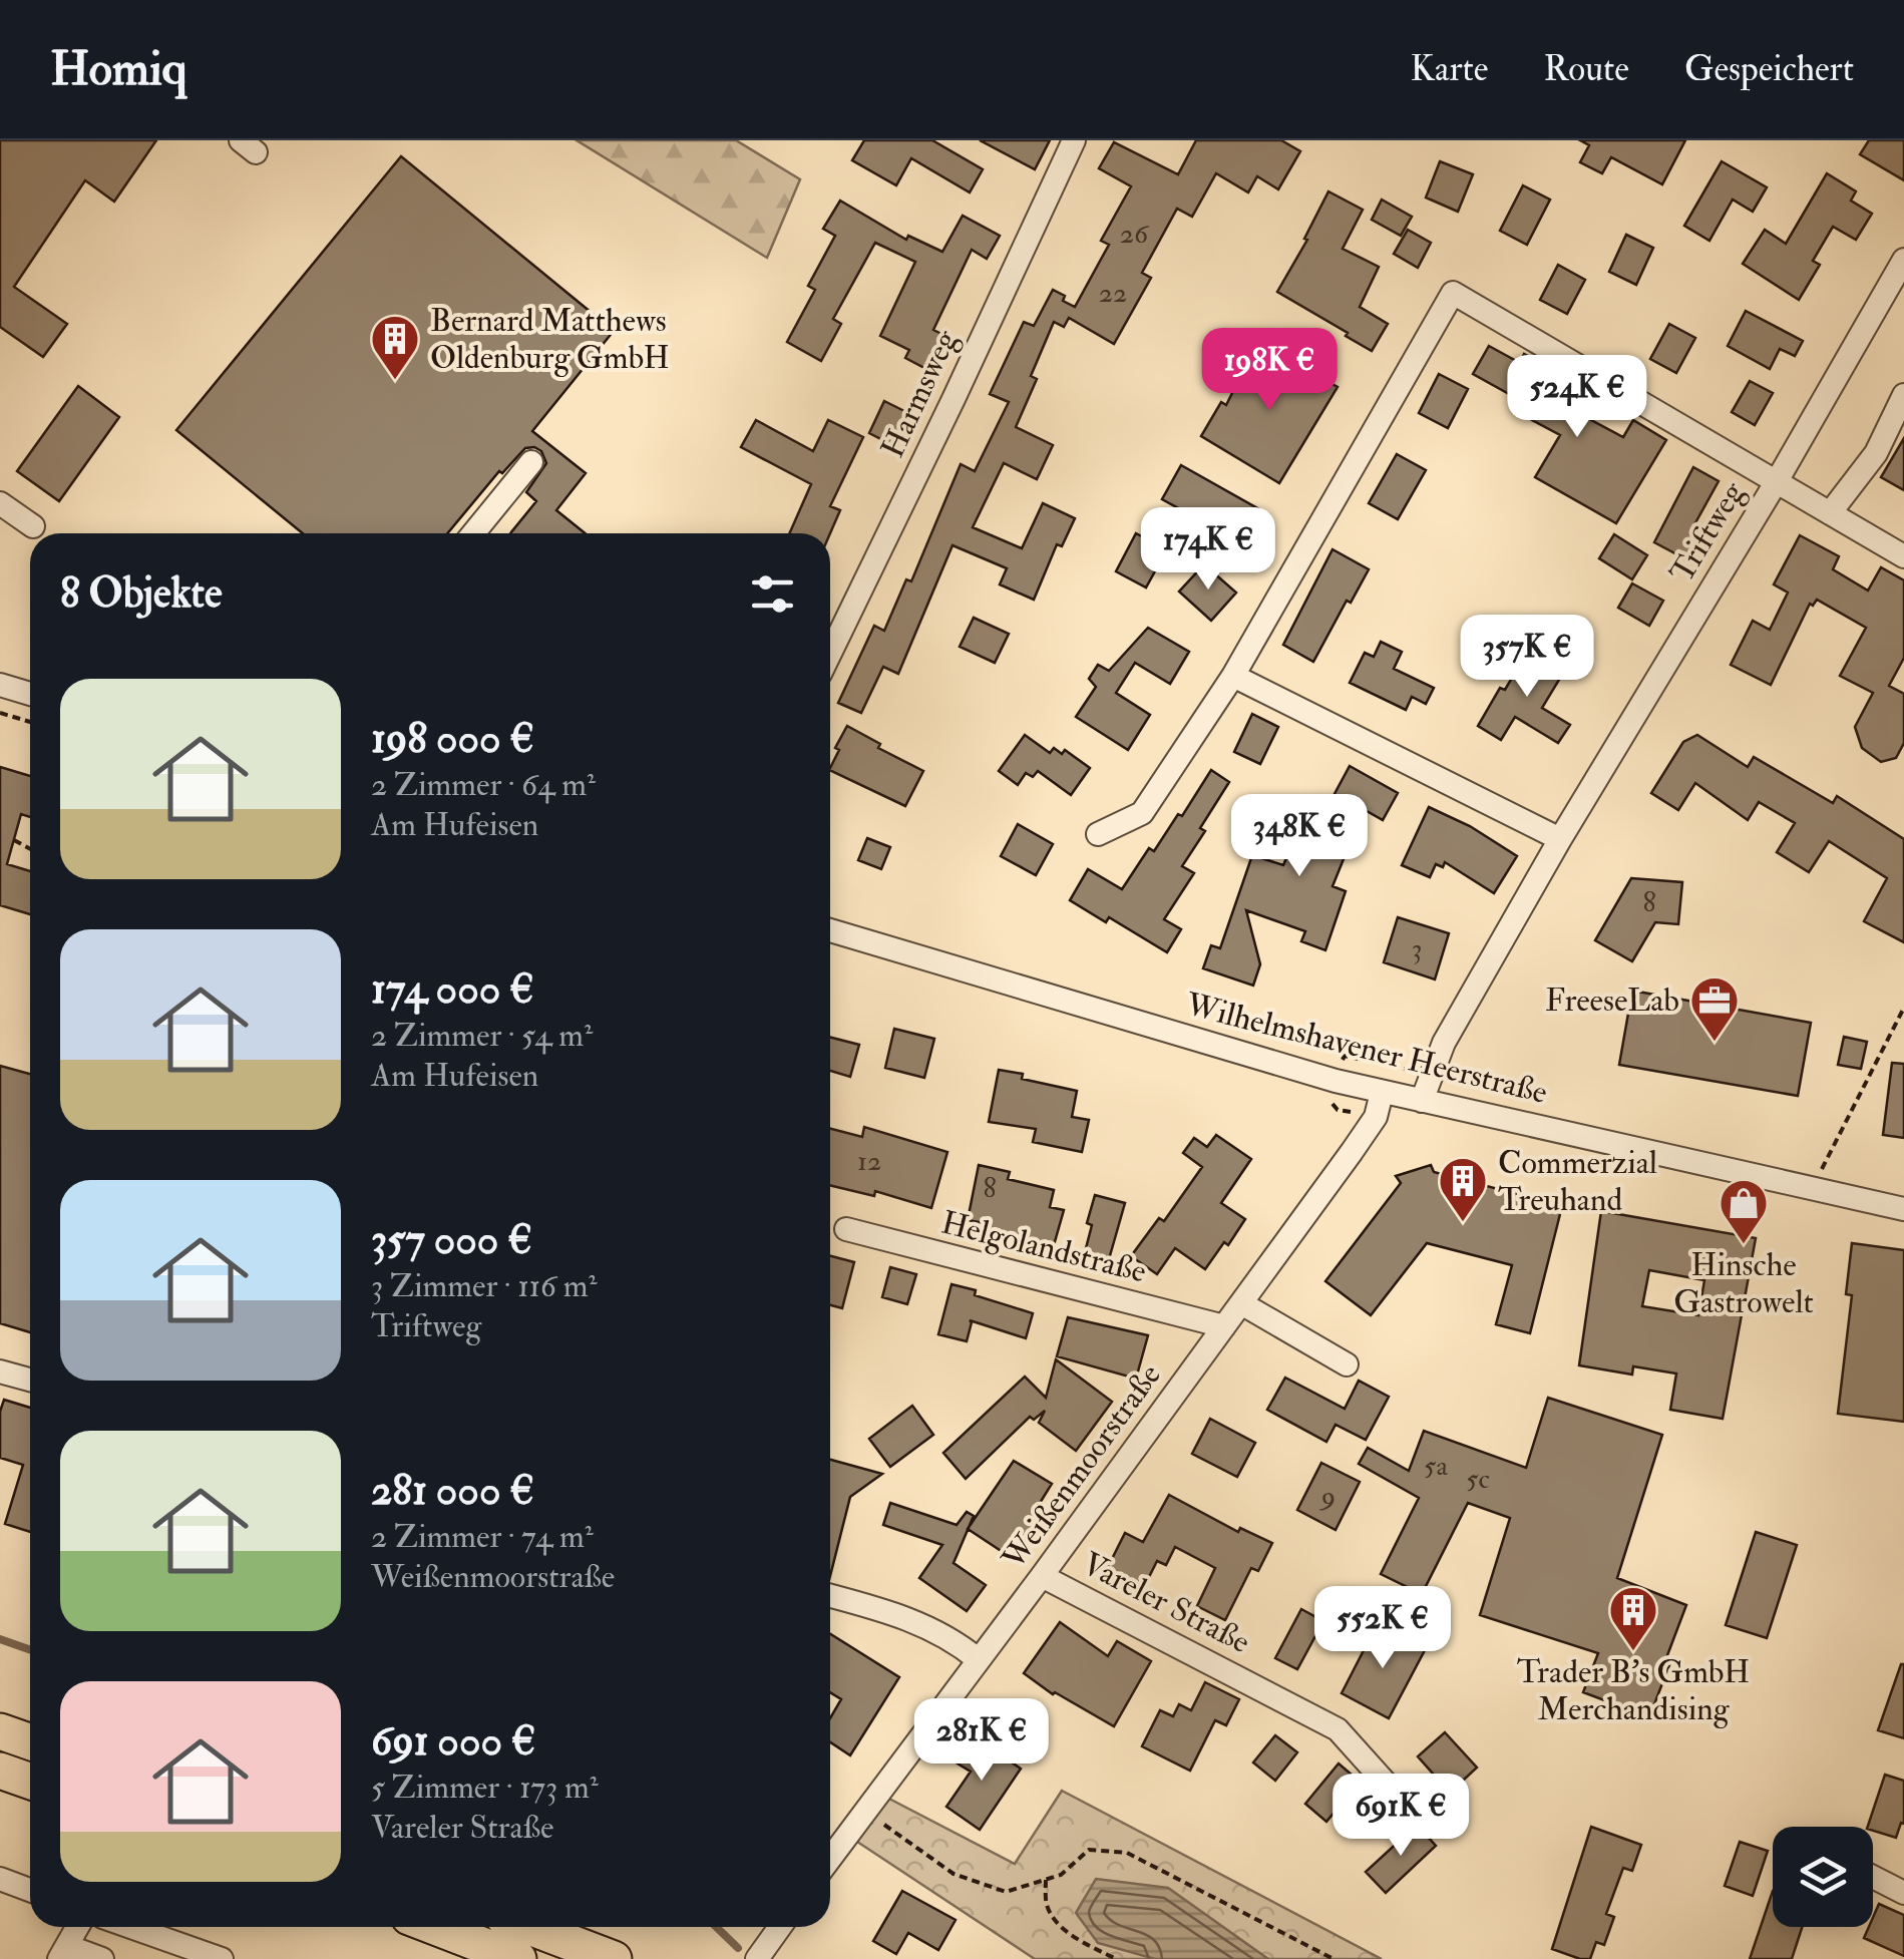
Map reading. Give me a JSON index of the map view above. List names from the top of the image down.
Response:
{
  "streets": {
    "street": [
      "Harmsweg",
      "Triftweg",
      "Wilhelmshavener Heerstraße",
      "Helgolandstraße",
      "Weißenmoorstraße",
      "Vareler Straße"
    ]
  },
  "crossings": [
    ["Triftweg", "Wilhelmshavener Heerstraße"],
    ["Wilhelmshavener Heerstraße", "Weißenmoorstraße"],
    ["Helgolandstraße", "Weißenmoorstraße"],
    ["Weißenmoorstraße", "Vareler Straße"]
  ],
  "places": {
    "building": ["Bernard Matthews Oldenburg GmbH", "Commerzial Treuhand", "Trader B's GmbH Merchandising"],
    "office": ["FreeseLab"],
    "shop": ["Hinsche Gastrowelt"]
  },
  "house_numbers": [
    "26",
    "22",
    "8",
    "3",
    "12",
    "8",
    "5a",
    "5c",
    "9"
  ],
  "page": {
    "header": "Homiq",
    "nav": ["Karte", "Route", "Gespeichert"],
    "price": [
      "198K €",
      "524K €",
      "174K €",
      "357K €",
      "348K €",
      "552K €",
      "281K €",
      "691K €"
    ],
    "heading": "8 Objekte",
    "list": [
      {
        "name": "198 000 €",
        "note": "2 Zimmer · 64 m² · Am Hufeisen"
      },
      {
        "name": "174 000 €",
        "note": "2 Zimmer · 54 m² · Am Hufeisen"
      },
      {
        "name": "357 000 €",
        "note": "3 Zimmer · 116 m² · Triftweg"
      },
      {
        "name": "281 000 €",
        "note": "2 Zimmer · 74 m² · Weißenmoorstraße"
      },
      {
        "name": "691 000 €",
        "note": "5 Zimmer · 173 m² · Vareler Straße"
      }
    ]
  }
}
